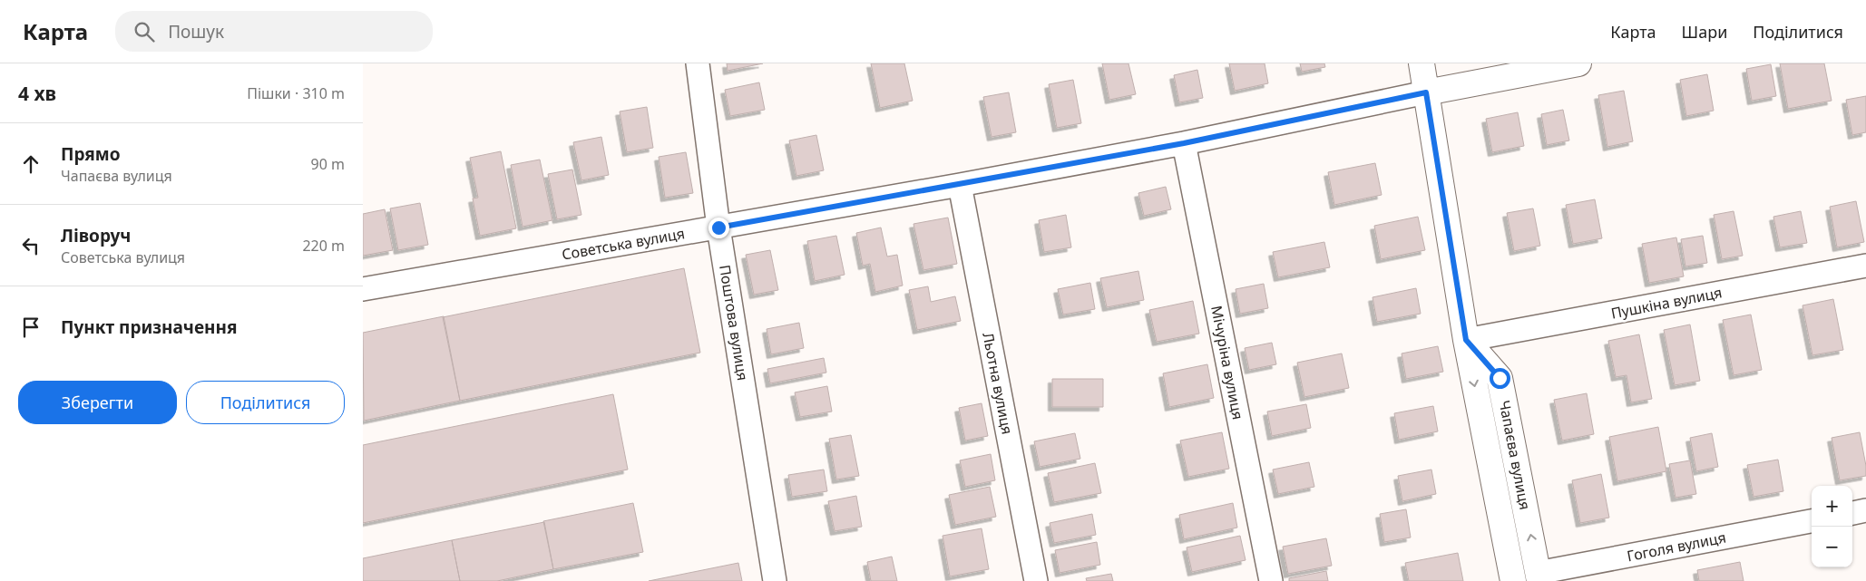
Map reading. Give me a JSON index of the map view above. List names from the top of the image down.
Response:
{
  "streets": {
    "street": [
      "Советська вулиця",
      "Пушкіна вулиця",
      "Поштова вулиця",
      "Мічуріна вулиця",
      "Льотна вулиця",
      "Чапаєва вулиця",
      "Гоголя вулиця"
    ]
  },
  "crossings": [
    ["Советська вулиця", "Поштова вулиця"],
    ["Советська вулиця", "Мічуріна вулиця"],
    ["Советська вулиця", "Льотна вулиця"],
    ["Советська вулиця", "Чапаєва вулиця"],
    ["Пушкіна вулиця", "Чапаєва вулиця"],
    ["Чапаєва вулиця", "Гоголя вулиця"]
  ],
  "page": {
    "header": "Карта",
    "search": "Пошук",
    "nav": ["Карта", "Шари", "Поділитися"],
    "heading": ["4 хв", "Пішки · 310 m"],
    "list": [
      ["Прямо", "Чапаєва вулиця", "90 m"],
      ["Ліворуч", "Советська вулиця", "220 m"],
      "Пункт призначення"
    ],
    "buttons": ["Зберегти", "Поділитися"],
    "map_buttons": ["+", "−"]
  }
}
